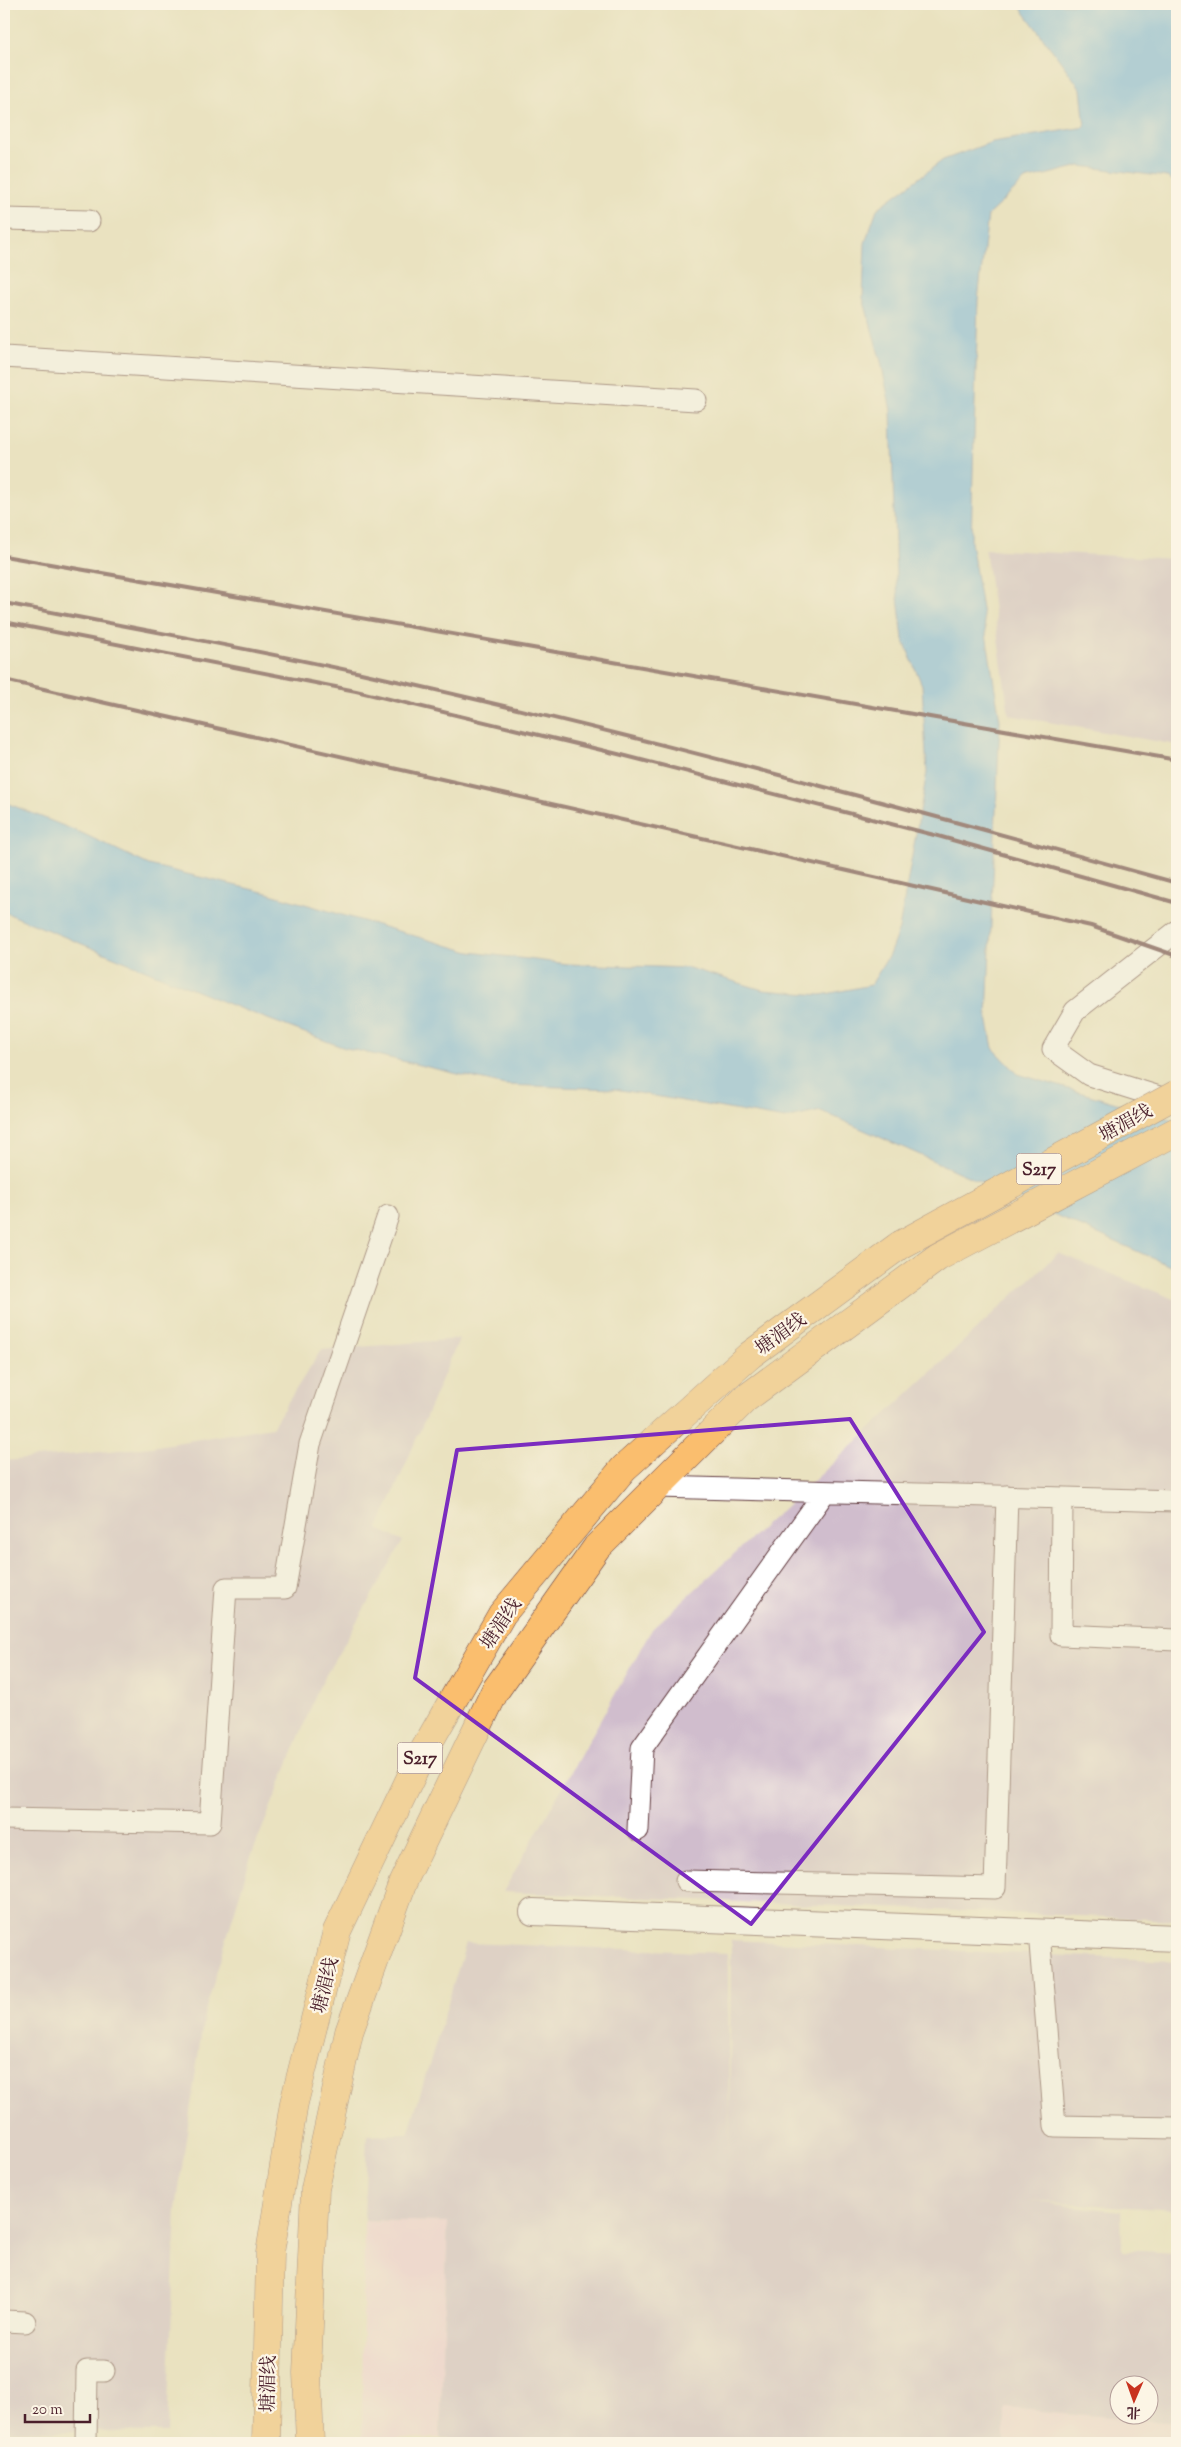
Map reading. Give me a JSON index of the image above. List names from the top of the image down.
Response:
{
  "streets": {
    "main road": ["塘湄线", "S217"]
  },
  "scale_bar": "20 m",
  "north": "bottom"
}
